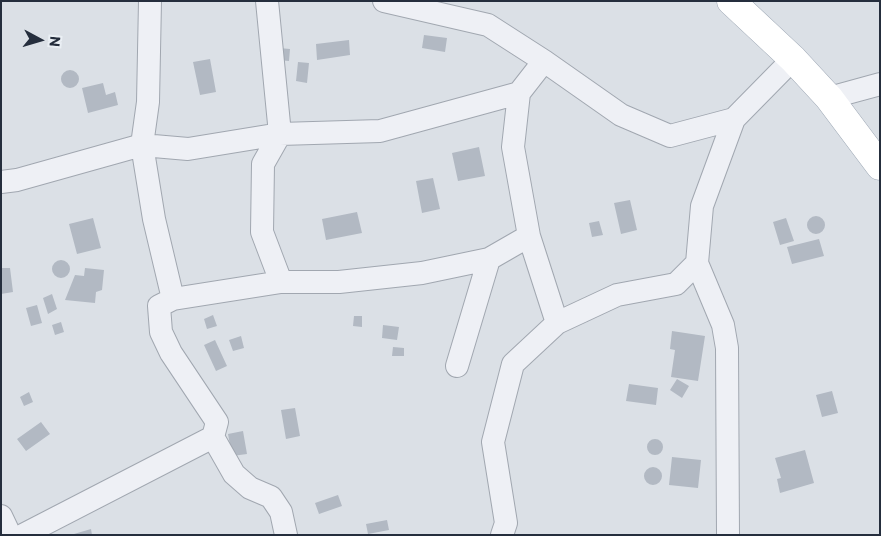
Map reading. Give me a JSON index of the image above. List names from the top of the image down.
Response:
{
  "north": "right"
}
